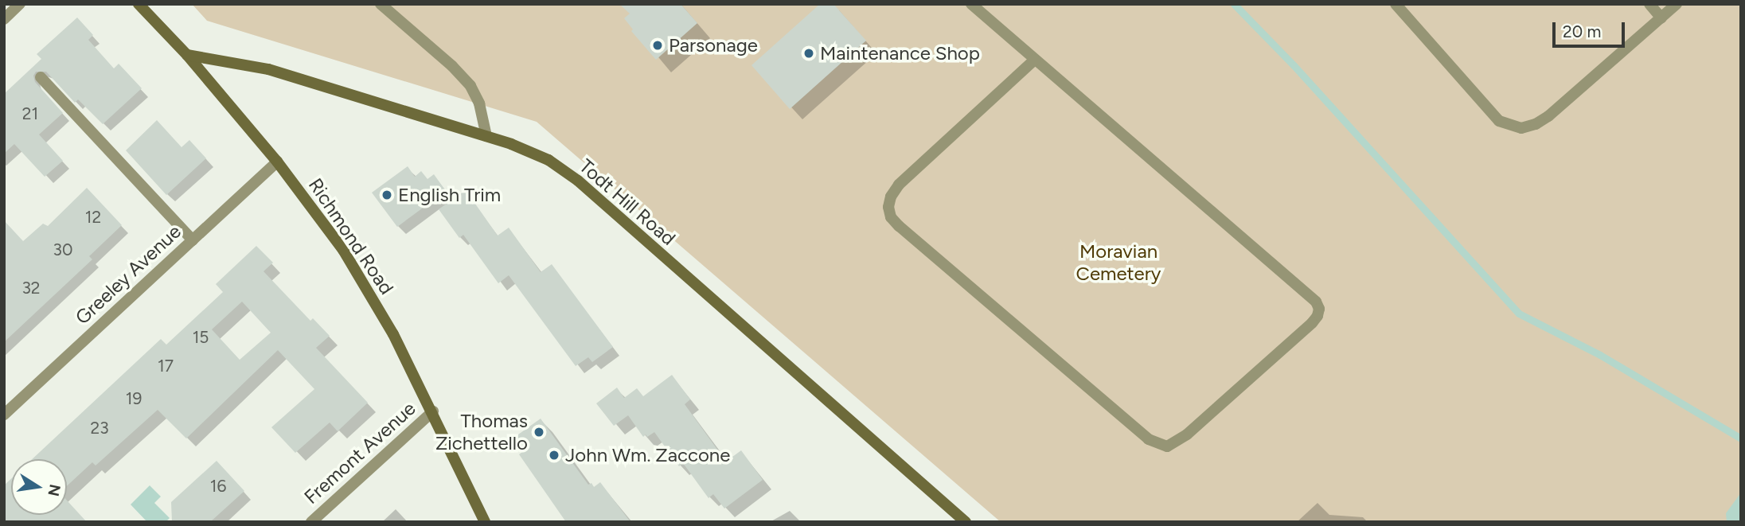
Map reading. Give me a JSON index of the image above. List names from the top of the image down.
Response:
{
  "streets": {
    "street": [
      "Todt Hill Road",
      "Richmond Road",
      "Greeley Avenue",
      "Fremont Avenue"
    ]
  },
  "crossings": [
    ["Todt Hill Road", "Richmond Road"],
    ["Richmond Road", "Greeley Avenue"],
    ["Richmond Road", "Fremont Avenue"]
  ],
  "parks": ["Moravian Cemetery"],
  "places": [
    "Parsonage",
    "Maintenance Shop",
    "English Trim",
    "Thomas Zichettello",
    "John Wm. Zaccone"
  ],
  "house_numbers": [
    "21",
    "12",
    "30",
    "32",
    "15",
    "17",
    "19",
    "23",
    "16"
  ],
  "scale_bar": "20 m",
  "north": "right"
}
